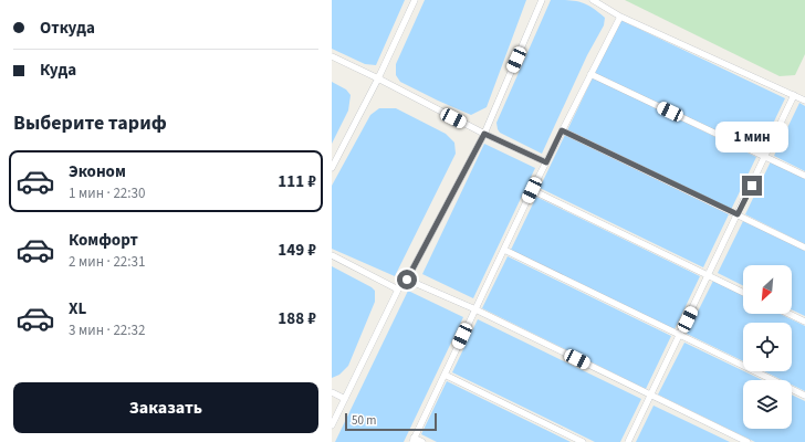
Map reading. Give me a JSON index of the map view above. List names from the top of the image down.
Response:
{
  "scale_bar": "50 m",
  "north": "bottom left",
  "page": {
    "banner": ["Откуда", "Куда"],
    "heading": "Выберите тариф",
    "bubble": "1 мин",
    "list": [
      {
        "name": "Эконом",
        "note": "1 мин · 22:30",
        "value": "111 ₽"
      },
      {
        "name": "Комфорт",
        "note": "2 мин · 22:31",
        "value": "149 ₽"
      },
      {
        "name": "XL",
        "note": "3 мин · 22:32",
        "value": "188 ₽"
      }
    ],
    "buttons": "Заказать",
    "scale": "50 m"
  }
}
